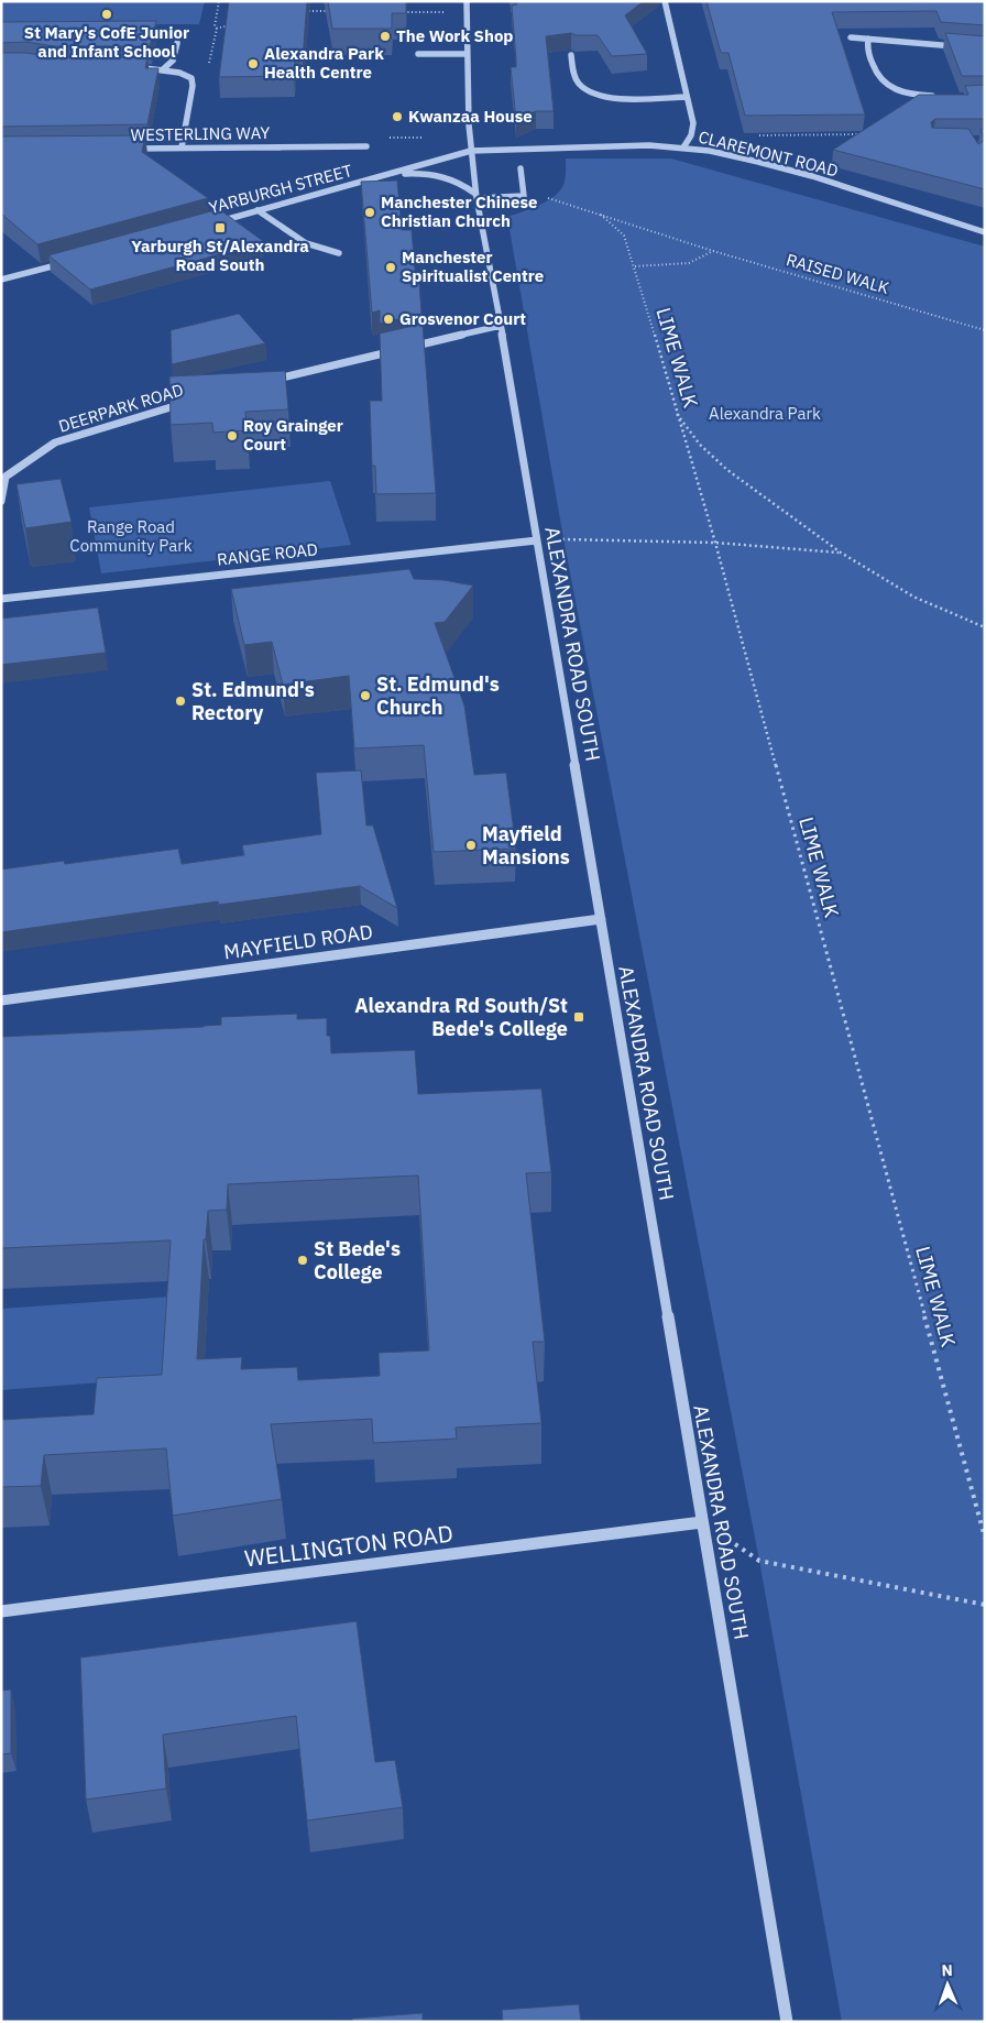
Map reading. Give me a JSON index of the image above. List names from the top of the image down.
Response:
{
  "streets": {
    "street": [
      "WESTERLING WAY",
      "CLAREMONT ROAD",
      "YARBURGH STREET",
      "DEERPARK ROAD",
      "RANGE ROAD",
      "ALEXANDRA ROAD SOUTH",
      "MAYFIELD ROAD",
      "WELLINGTON ROAD"
    ],
    "path": ["RAISED WALK", "LIME WALK"]
  },
  "crossings": [
    ["CLAREMONT ROAD", "YARBURGH STREET"],
    ["CLAREMONT ROAD", "ALEXANDRA ROAD SOUTH"],
    ["YARBURGH STREET", "ALEXANDRA ROAD SOUTH"],
    ["RAISED WALK", "LIME WALK"],
    ["RANGE ROAD", "ALEXANDRA ROAD SOUTH"],
    ["ALEXANDRA ROAD SOUTH", "MAYFIELD ROAD"],
    ["ALEXANDRA ROAD SOUTH", "WELLINGTON ROAD"]
  ],
  "parks": ["Alexandra Park", "Range Road Community Park"],
  "places": {
    "other": [
      "St Mary's CofE Junior and Infant School",
      "The Work Shop",
      "Alexandra Park Health Centre",
      "Kwanzaa House",
      "Manchester Chinese Christian Church",
      "Manchester Spiritualist Centre",
      "Grosvenor Court",
      "Roy Grainger Court",
      "St. Edmund's Church",
      "St. Edmund's Rectory",
      "Mayfield Mansions",
      "St Bede's College"
    ],
    "transit": ["Yarburgh St/Alexandra Road South", "Alexandra Rd South/St Bede's College"]
  },
  "north": "top"
}
